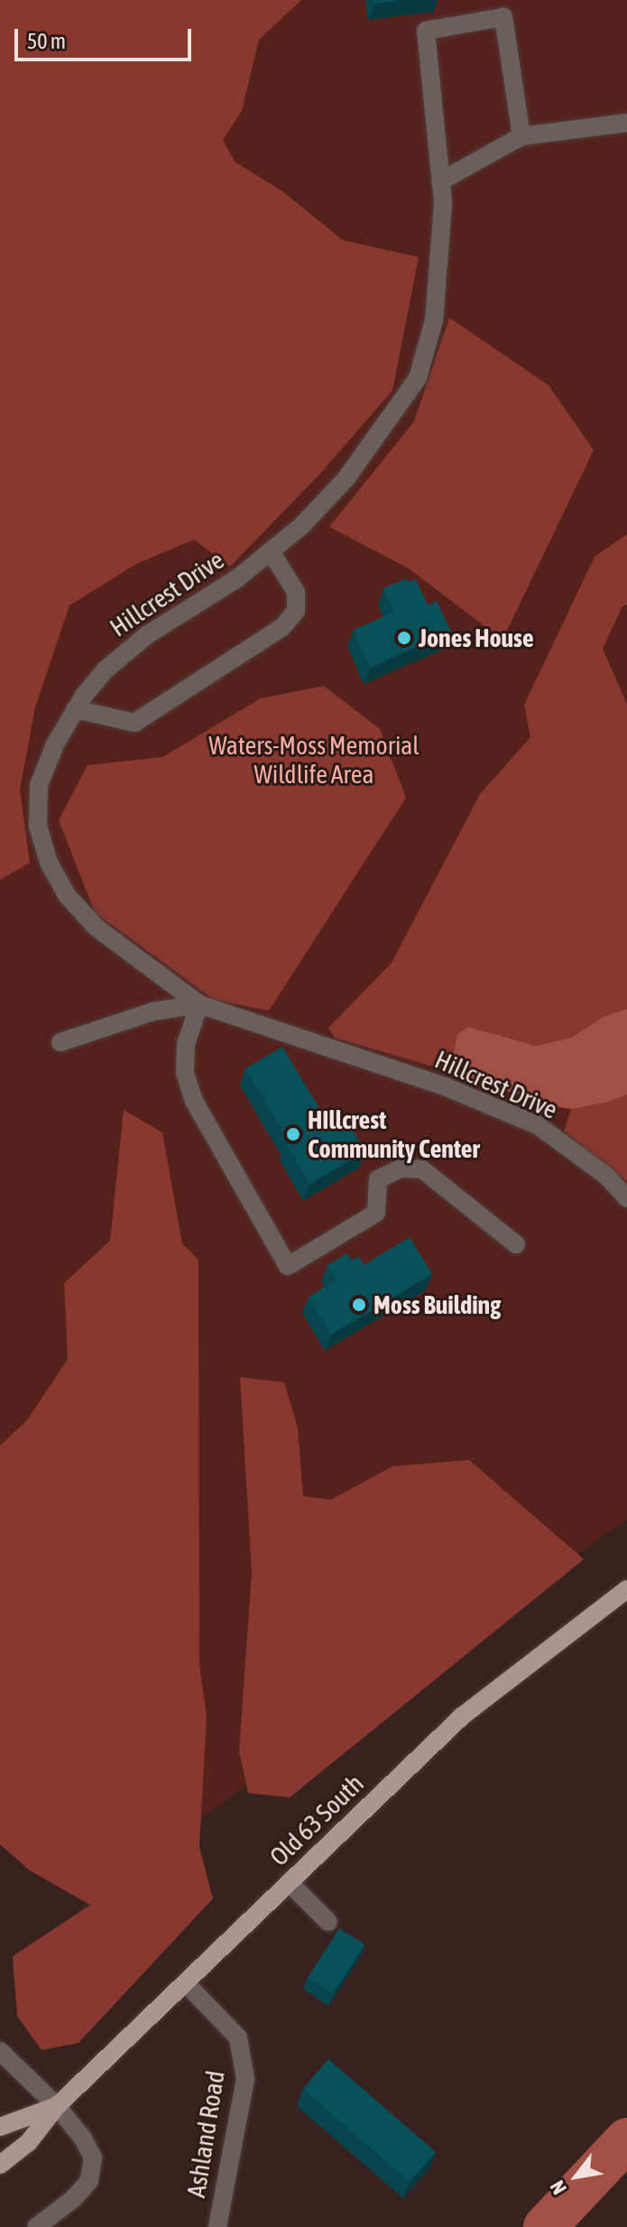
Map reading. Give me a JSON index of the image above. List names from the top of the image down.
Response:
{
  "streets": {
    "main road": ["Old 63 South"],
    "street": ["Hillcrest Drive", "Ashland Road"]
  },
  "crossings": [
    ["Old 63 South", "Ashland Road"]
  ],
  "parks": ["Waters-Moss Memorial Wildlife Area"],
  "places": ["Jones House", "HIllcrest Community Center", "Moss Building"],
  "scale_bar": "50 m",
  "north": "bottom left"
}
